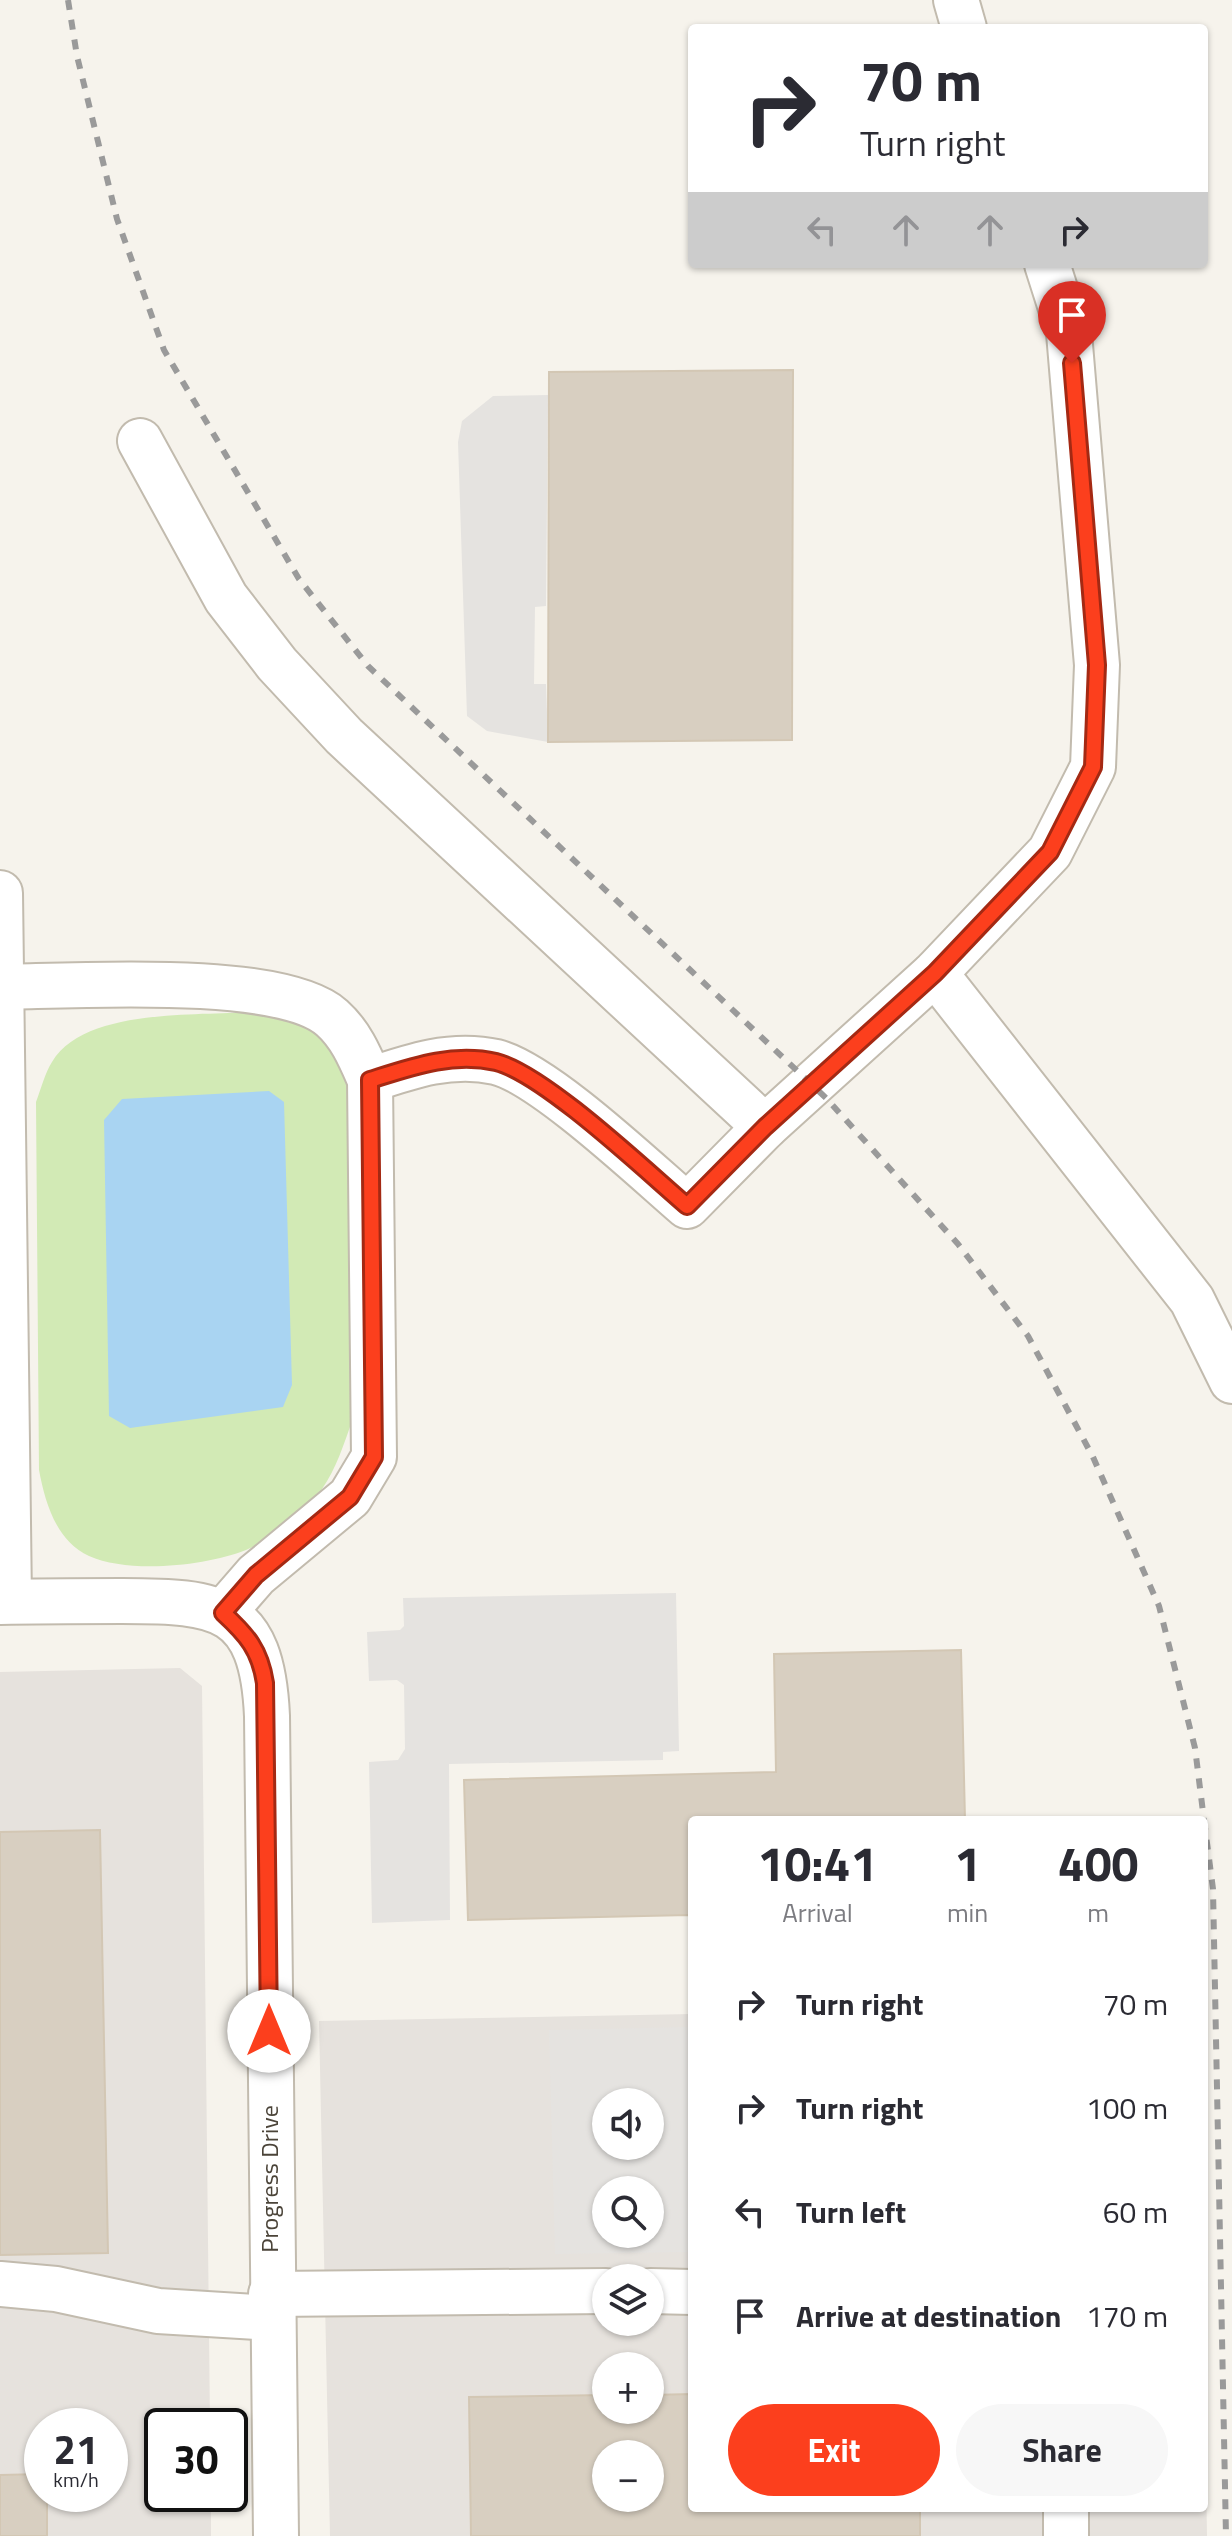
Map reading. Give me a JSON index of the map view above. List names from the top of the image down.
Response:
{
  "streets": {
    "street": ["Progress Drive"]
  },
  "page": {
    "turn": ["70 m", "Turn right"],
    "eta": [
      "10:41",
      "Arrival",
      "1",
      "min",
      "400",
      "m"
    ],
    "list": [
      {
        "name": "Turn right",
        "value": "70 m"
      },
      {
        "name": "Turn right",
        "value": "100 m"
      },
      {
        "name": "Turn left",
        "value": "60 m"
      },
      {
        "name": "Arrive at destination",
        "value": "170 m"
      }
    ],
    "map_buttons": ["+", "−"],
    "buttons": ["Exit", "Share"],
    "speed": "21 km/h",
    "limit": "30"
  }
}
